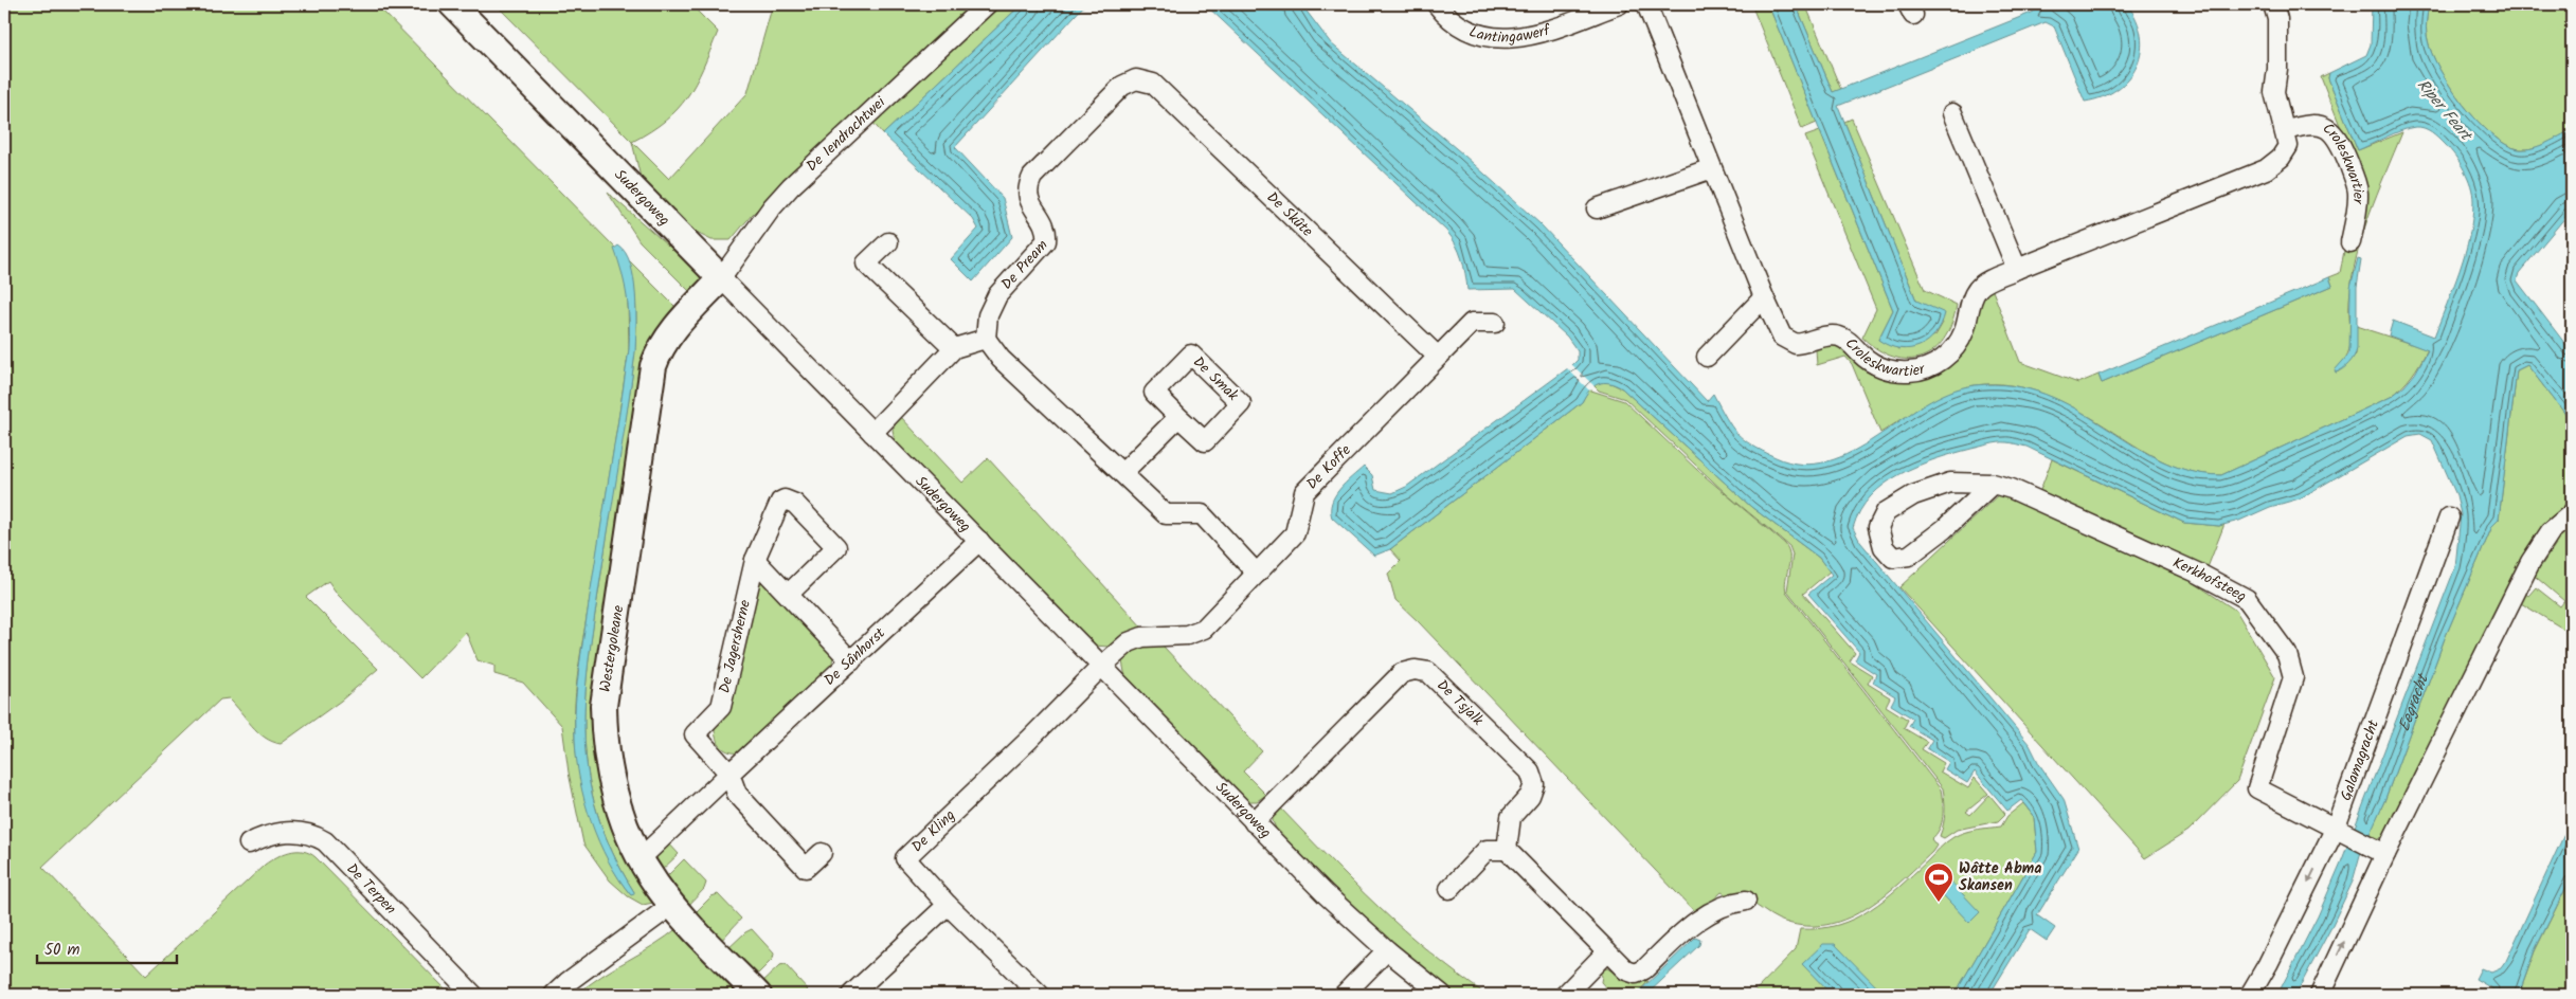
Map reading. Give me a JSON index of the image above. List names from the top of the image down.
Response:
{
  "streets": {
    "street": [
      "Lantingawerf",
      "De Iendrachtwei",
      "Croleskwartier",
      "Sudergoweg",
      "De Skûte",
      "De Pream",
      "De Smak",
      "De Koffe",
      "Kerkhofsteeg",
      "De Jagersherne",
      "Westergoleane",
      "De Sânhorst",
      "De Tsjalk",
      "Galamagracht",
      "De Kling",
      "De Terpen"
    ]
  },
  "crossings": [
    ["De Iendrachtwei", "Sudergoweg"],
    ["De Iendrachtwei", "Westergoleane"],
    ["Sudergoweg", "De Koffe"],
    ["Sudergoweg", "Westergoleane"],
    ["Sudergoweg", "De Sânhorst"],
    ["Sudergoweg", "De Tsjalk"],
    ["Sudergoweg", "De Kling"],
    ["De Skûte", "De Pream"],
    ["De Skûte", "De Koffe"],
    ["De Koffe", "De Kling"],
    ["Kerkhofsteeg", "Galamagracht"],
    ["De Jagersherne", "De Sânhorst"],
    ["Westergoleane", "De Sânhorst"]
  ],
  "water": ["Riper Feart", "Eegracht"],
  "places": {
    "sports": ["Wâtte Abma Skansen"]
  },
  "scale_bar": "50 m"
}
